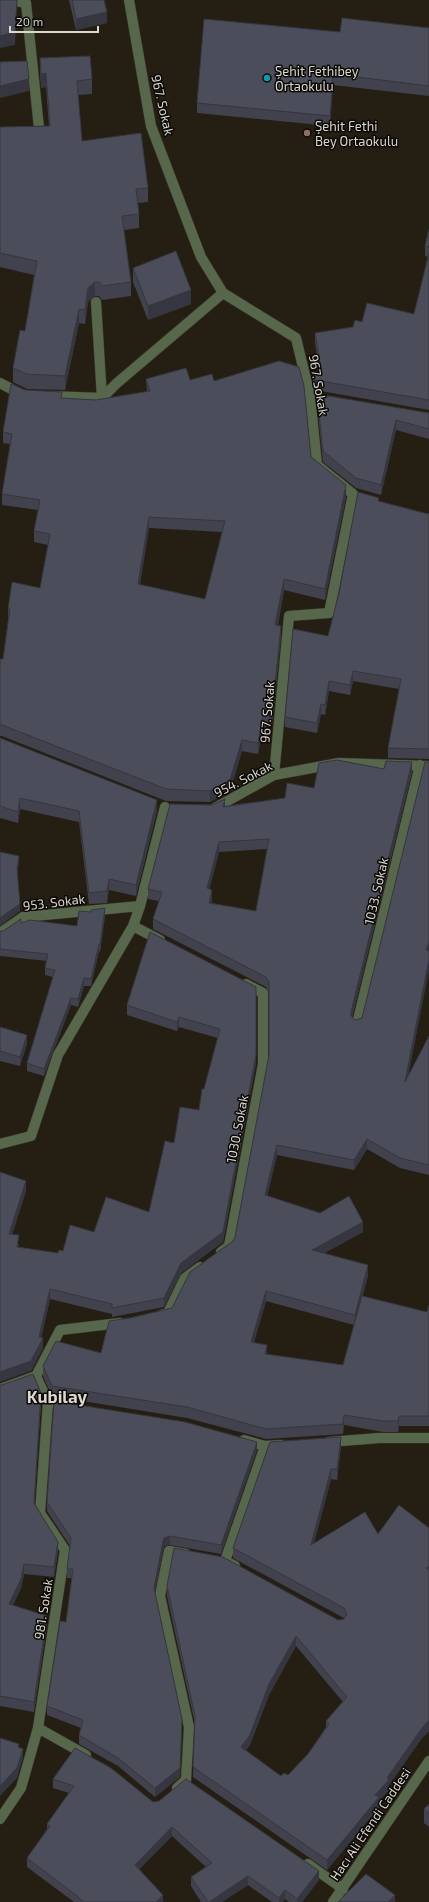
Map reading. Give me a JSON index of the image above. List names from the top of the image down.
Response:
{
  "streets": {
    "street": [
      "967. Sokak",
      "954. Sokak",
      "1033. Sokak",
      "953. Sokak",
      "1030. Sokak",
      "981. Sokak",
      "Hacı Ali Efendi Caddesi"
    ]
  },
  "crossings": [
    ["967. Sokak", "954. Sokak"],
    ["954. Sokak", "1033. Sokak"]
  ],
  "districts": ["Kubilay"],
  "places": ["Şehit Fethibey Ortaokulu", "Şehit Fethi Bey Ortaokulu"],
  "scale_bar": "20 m"
}
